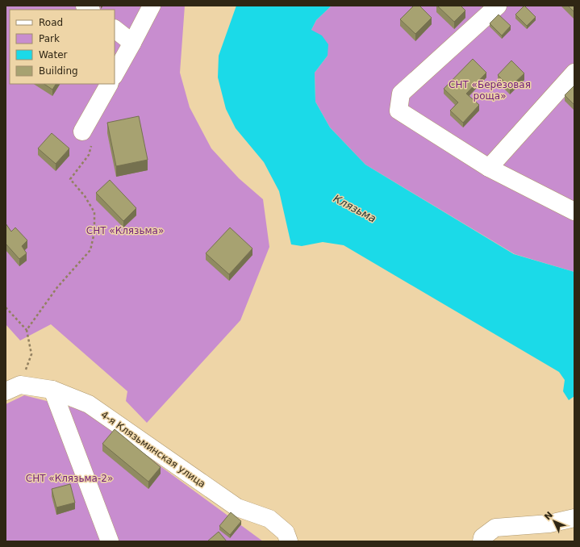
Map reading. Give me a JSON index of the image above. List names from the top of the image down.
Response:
{
  "streets": {
    "street": ["4-я Клязьминская улица"]
  },
  "water": ["Клязьма"],
  "parks": ["СНТ «Берёзовая роща»", "СНТ «Клязьма»", "СНТ «Клязьма-2»"],
  "legend": [
    "Road",
    "Park",
    "Water",
    "Building"
  ],
  "north": "top left"
}
